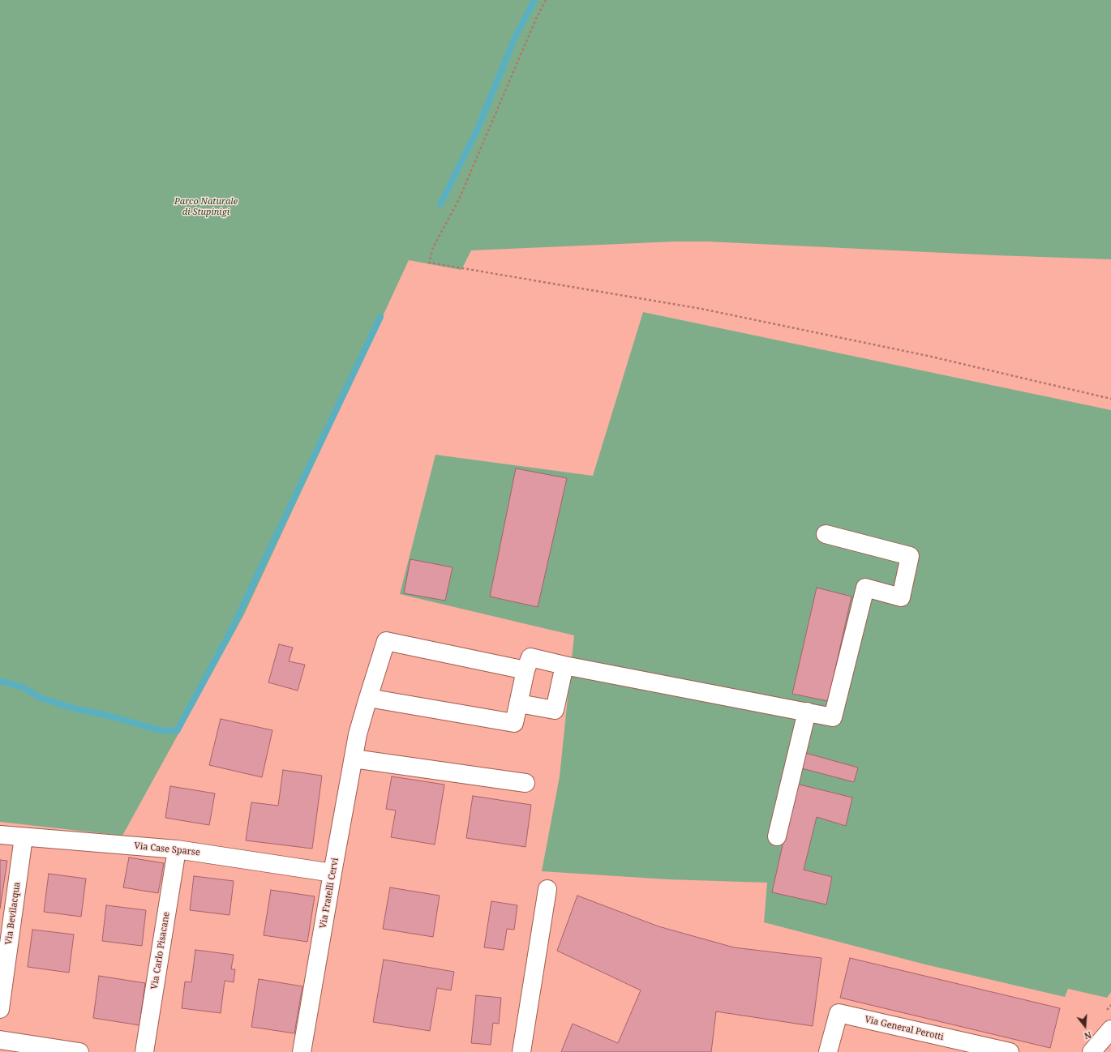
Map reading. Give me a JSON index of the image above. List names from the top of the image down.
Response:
{
  "streets": {
    "street": [
      "Via Case Sparse",
      "Via Fratelli Cervi",
      "Via Bevilacqua",
      "Via Carlo Pisacane",
      "Via General Perotti"
    ]
  },
  "crossings": [
    ["Via Case Sparse", "Via Fratelli Cervi"],
    ["Via Case Sparse", "Via Bevilacqua"],
    ["Via Case Sparse", "Via Carlo Pisacane"]
  ],
  "parks": ["Parco Naturale di Stupinigi"],
  "north": "bottom"
}
